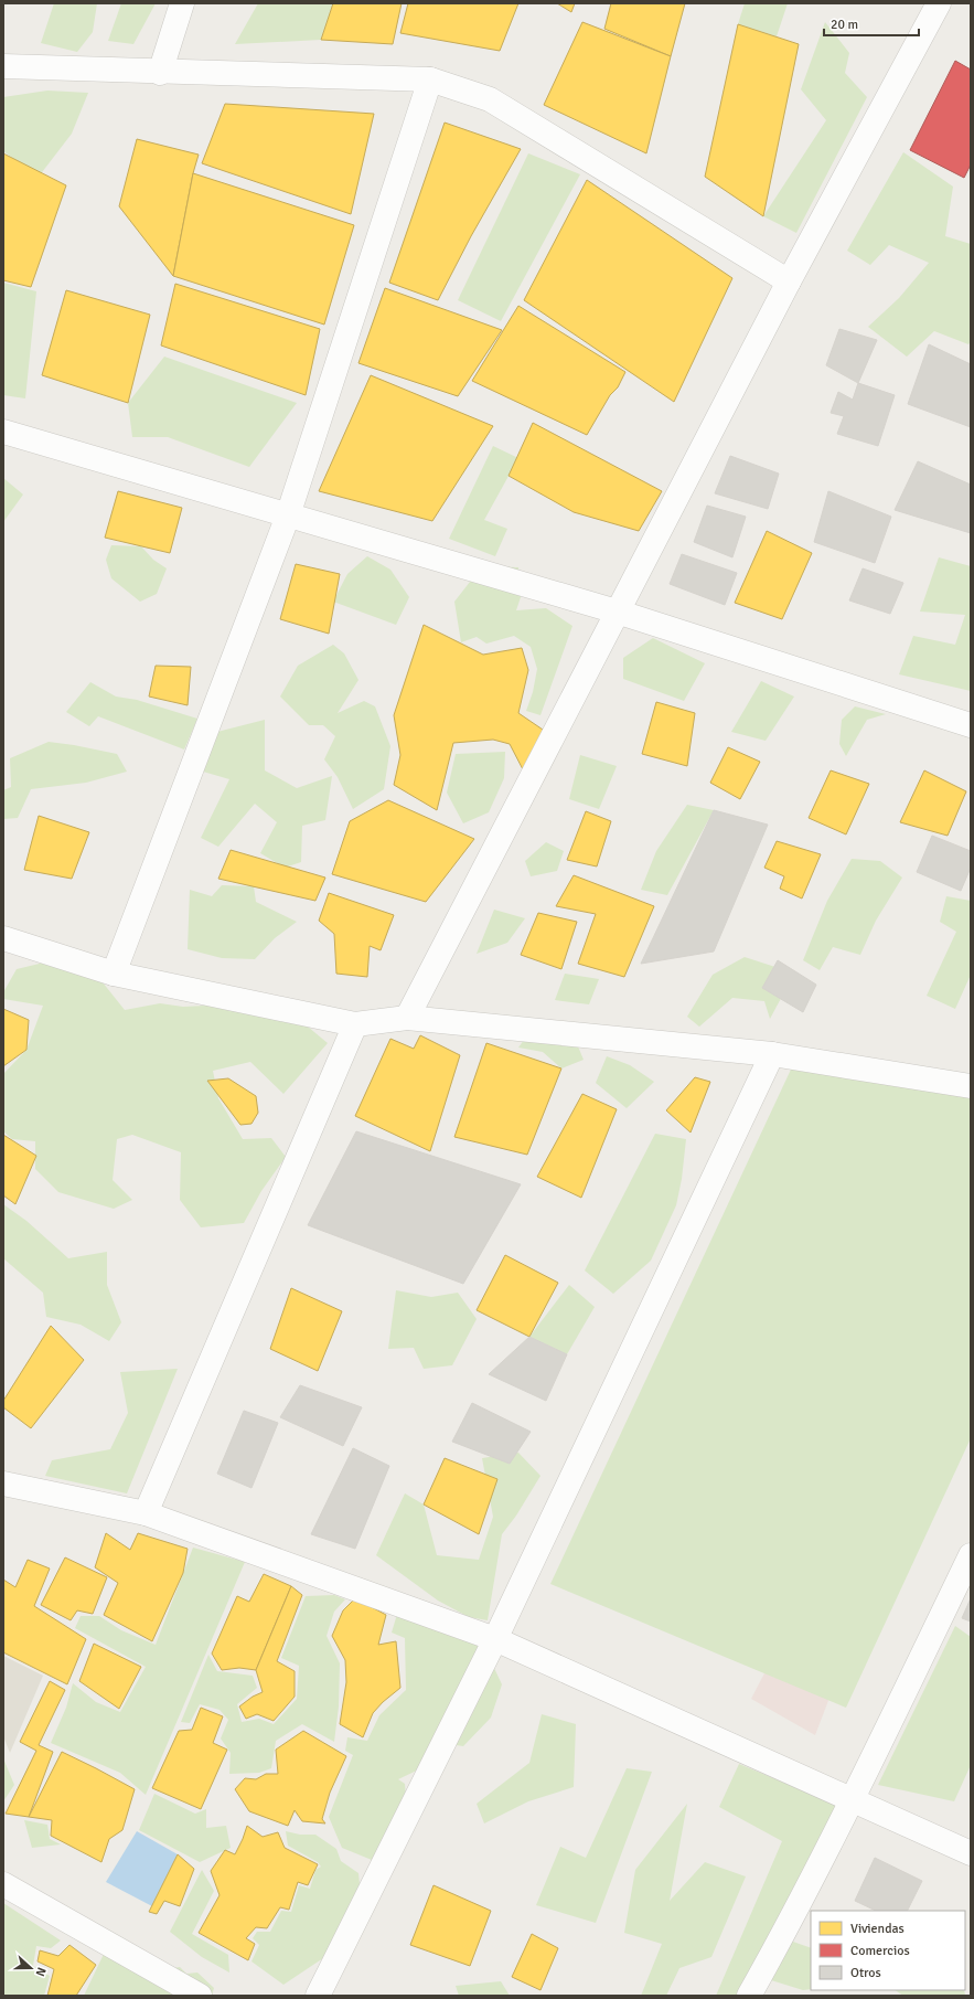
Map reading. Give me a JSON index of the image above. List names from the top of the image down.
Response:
{
  "legend": ["Viviendas", "Comercios", "Otros"],
  "scale_bar": "20 m",
  "north": "right"
}
